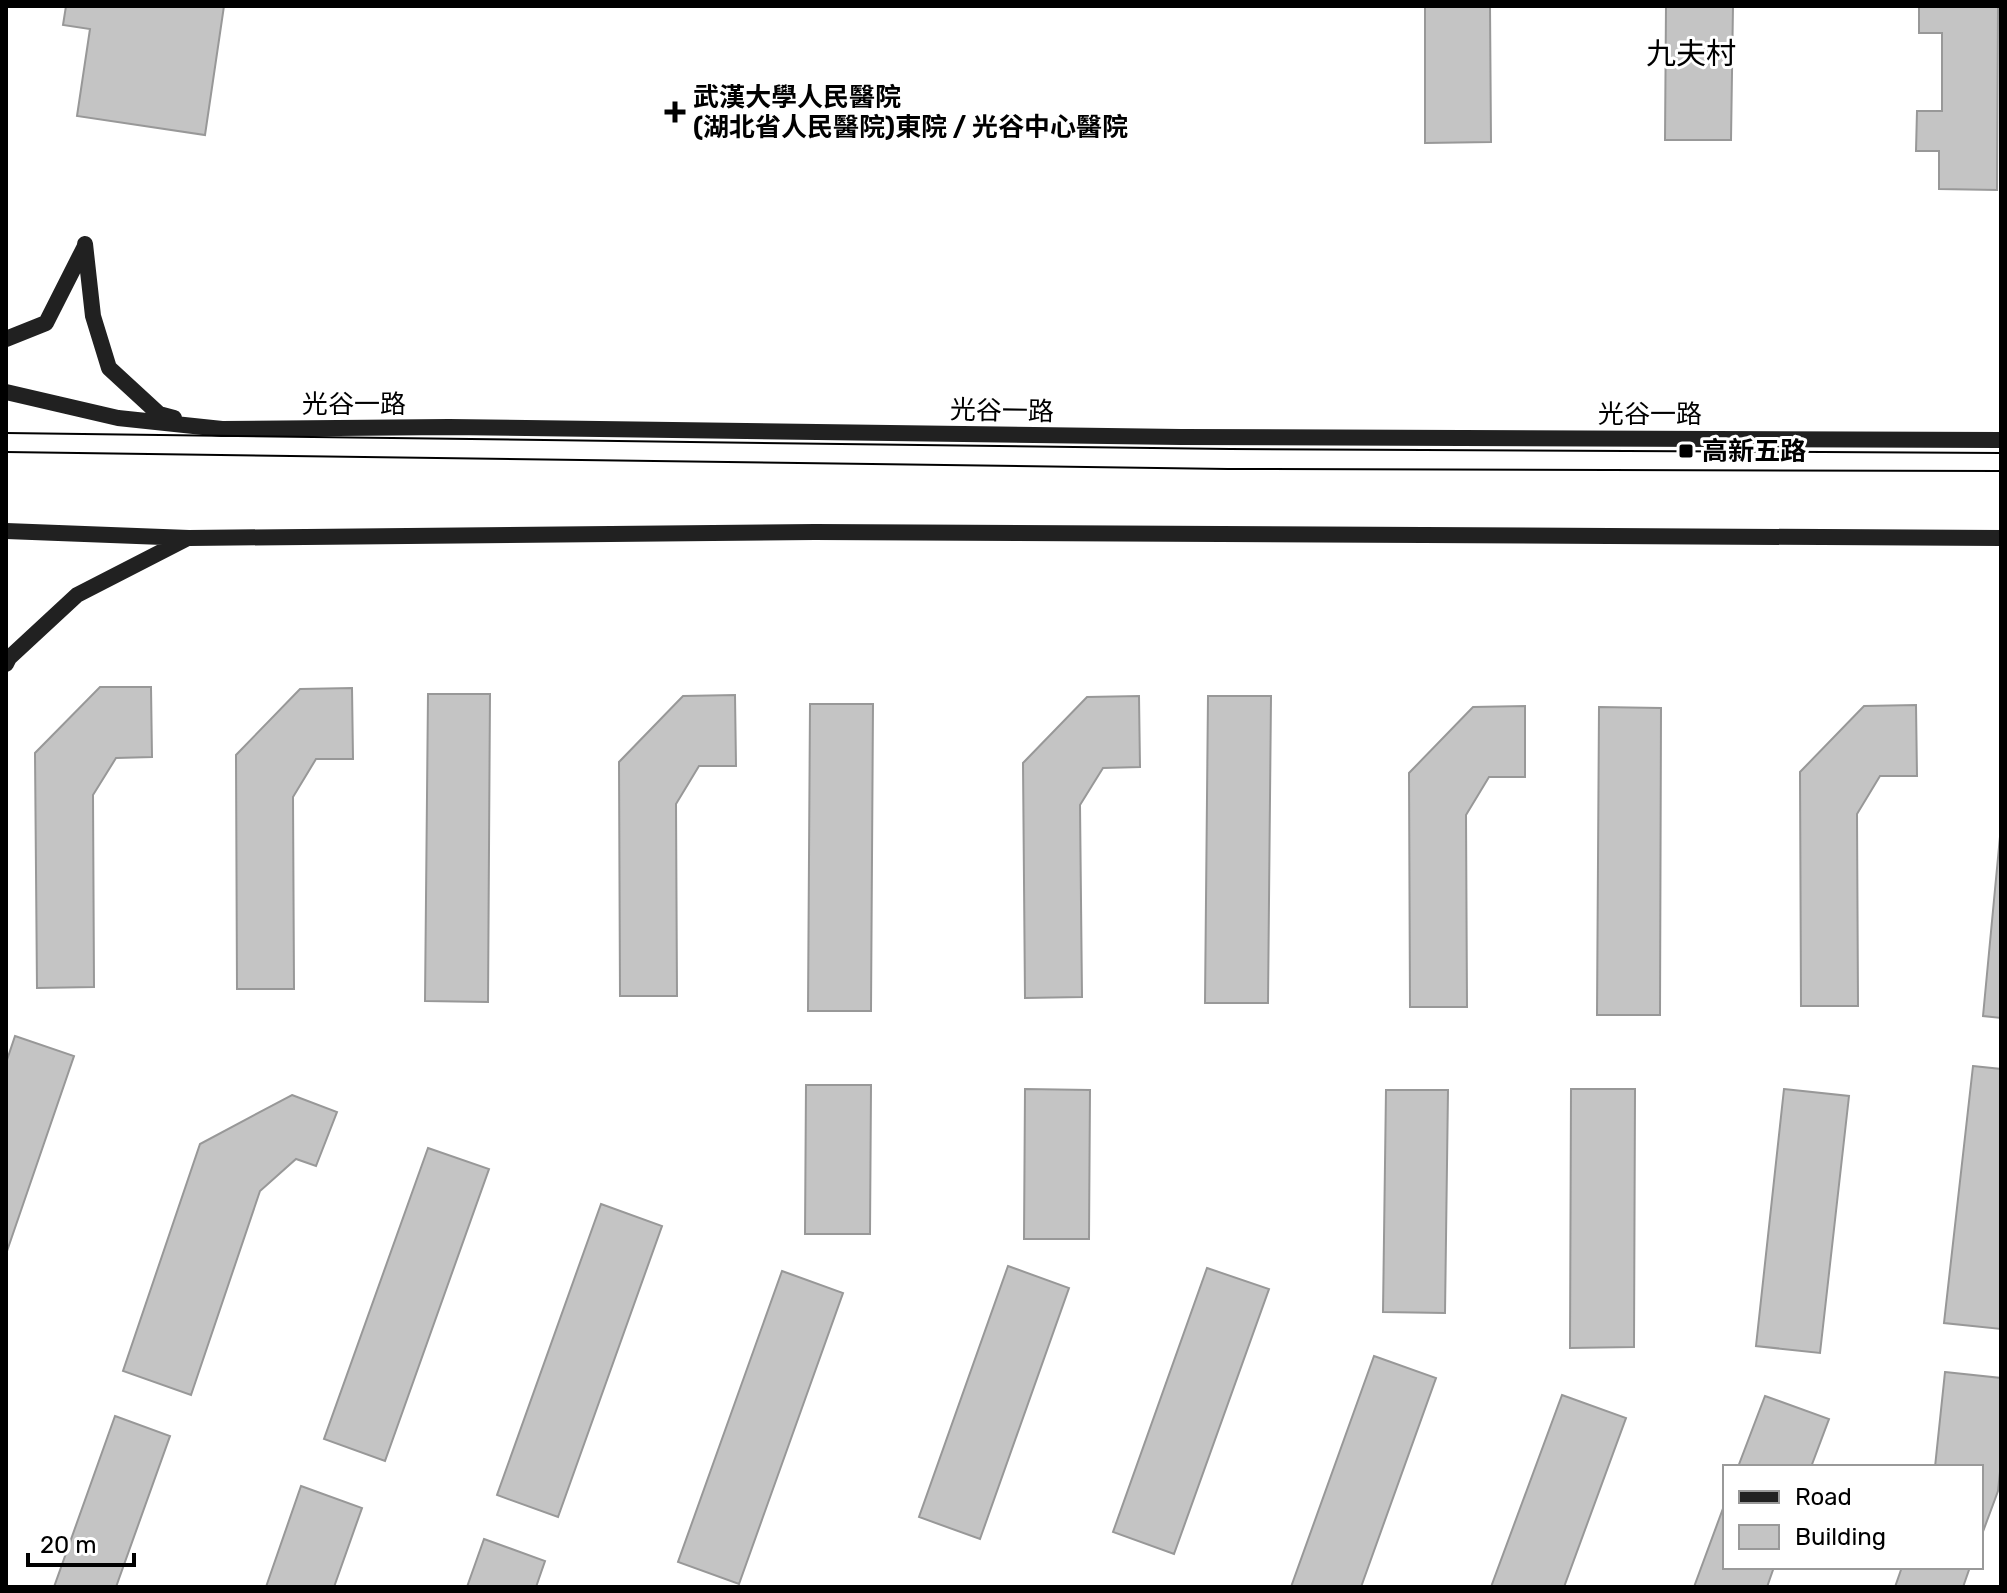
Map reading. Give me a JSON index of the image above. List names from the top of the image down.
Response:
{
  "streets": {
    "main road": ["光谷一路"]
  },
  "districts": ["九夫村"],
  "places": {
    "health": ["武漢大學人民醫院 (湖北省人民醫院)東院 / 光谷中心醫院"],
    "transit": ["高新五路"]
  },
  "legend": ["Road", "Building"],
  "scale_bar": "20 m"
}
